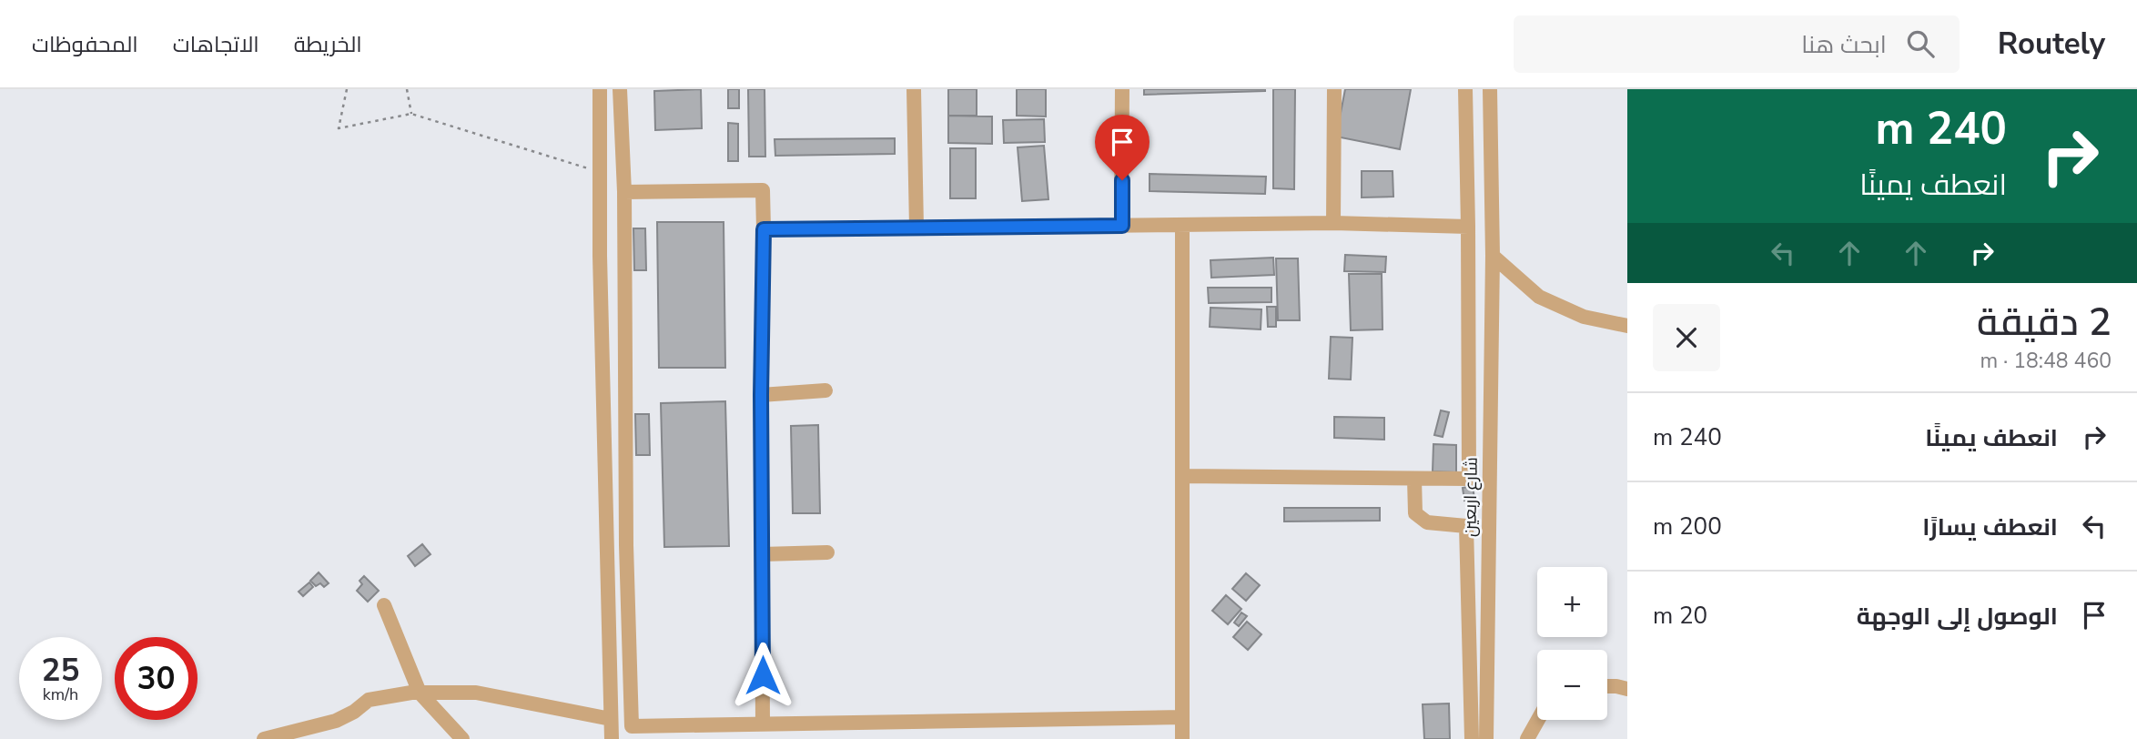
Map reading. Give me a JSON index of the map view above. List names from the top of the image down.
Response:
{
  "streets": {
    "street": ["شارع اربعين"]
  },
  "page": {
    "header": "Routely",
    "search": "ابحث هنا",
    "nav": ["الخريطة", "الاتجاهات", "المحفوظات"],
    "turn": ["240 m", "انعطف يمينًا"],
    "heading": ["2 دقيقة", "460 m · 18:48"],
    "list": [
      {
        "name": "انعطف يمينًا",
        "value": "240 m"
      },
      {
        "name": "انعطف يسارًا",
        "value": "200 m"
      },
      {
        "name": "الوصول إلى الوجهة",
        "value": "20 m"
      }
    ],
    "map_buttons": ["+", "−"],
    "speed": "25 km/h",
    "limit": "30"
  }
}
